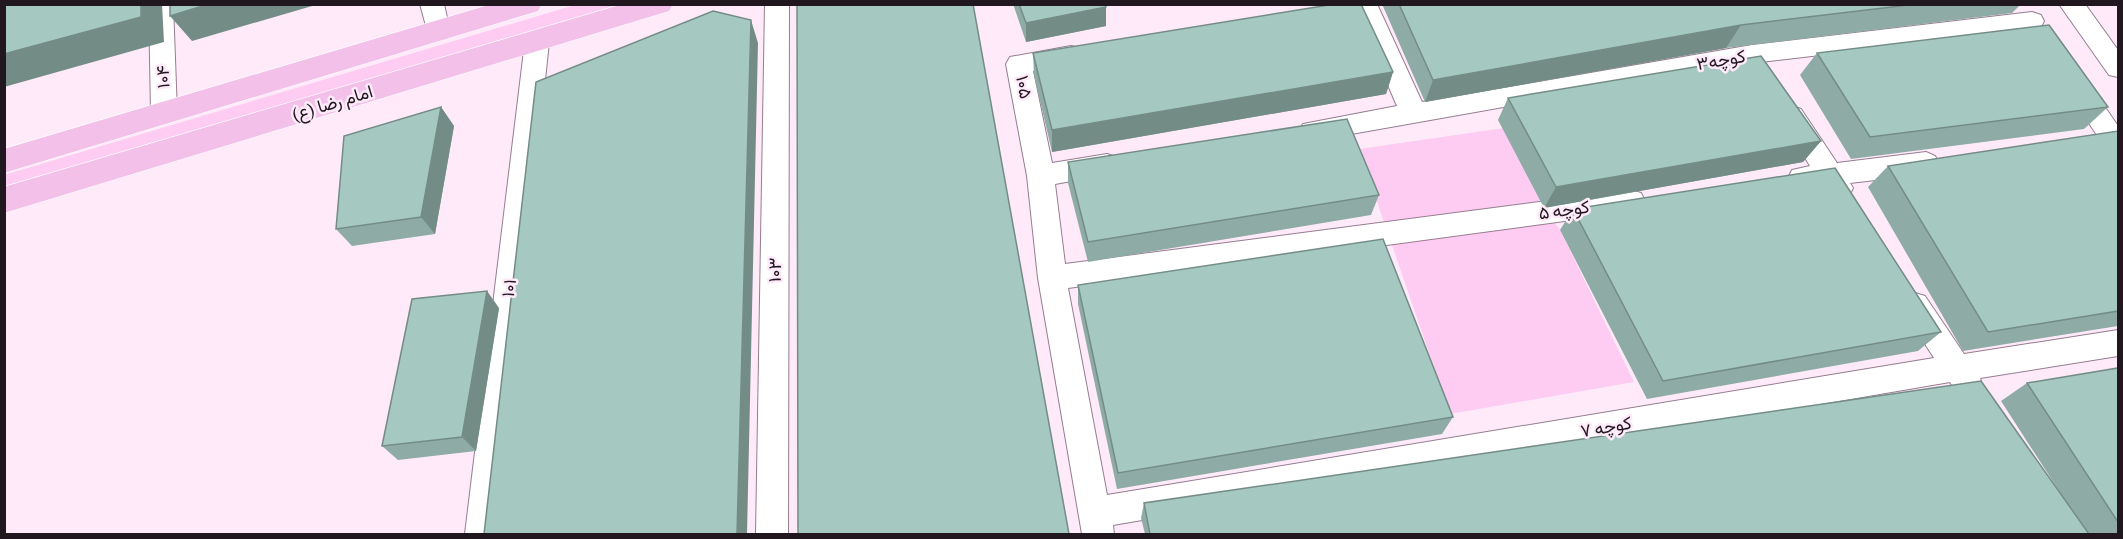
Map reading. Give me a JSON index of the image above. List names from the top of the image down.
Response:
{
  "streets": {
    "main road": ["امام رضا (ع)"],
    "street": [
      "کوچه۳",
      "۱۰۴",
      "۱۰۵",
      "کوچه ۵",
      "۱۰۳",
      "۱۰۱",
      "کوچه ۷"
    ]
  },
  "crossings": [
    ["۱۰۵", "کوچه ۵"],
    ["۱۰۵", "کوچه ۷"],
    ["امام رضا (ع)", "۱۰۱"]
  ]
}
